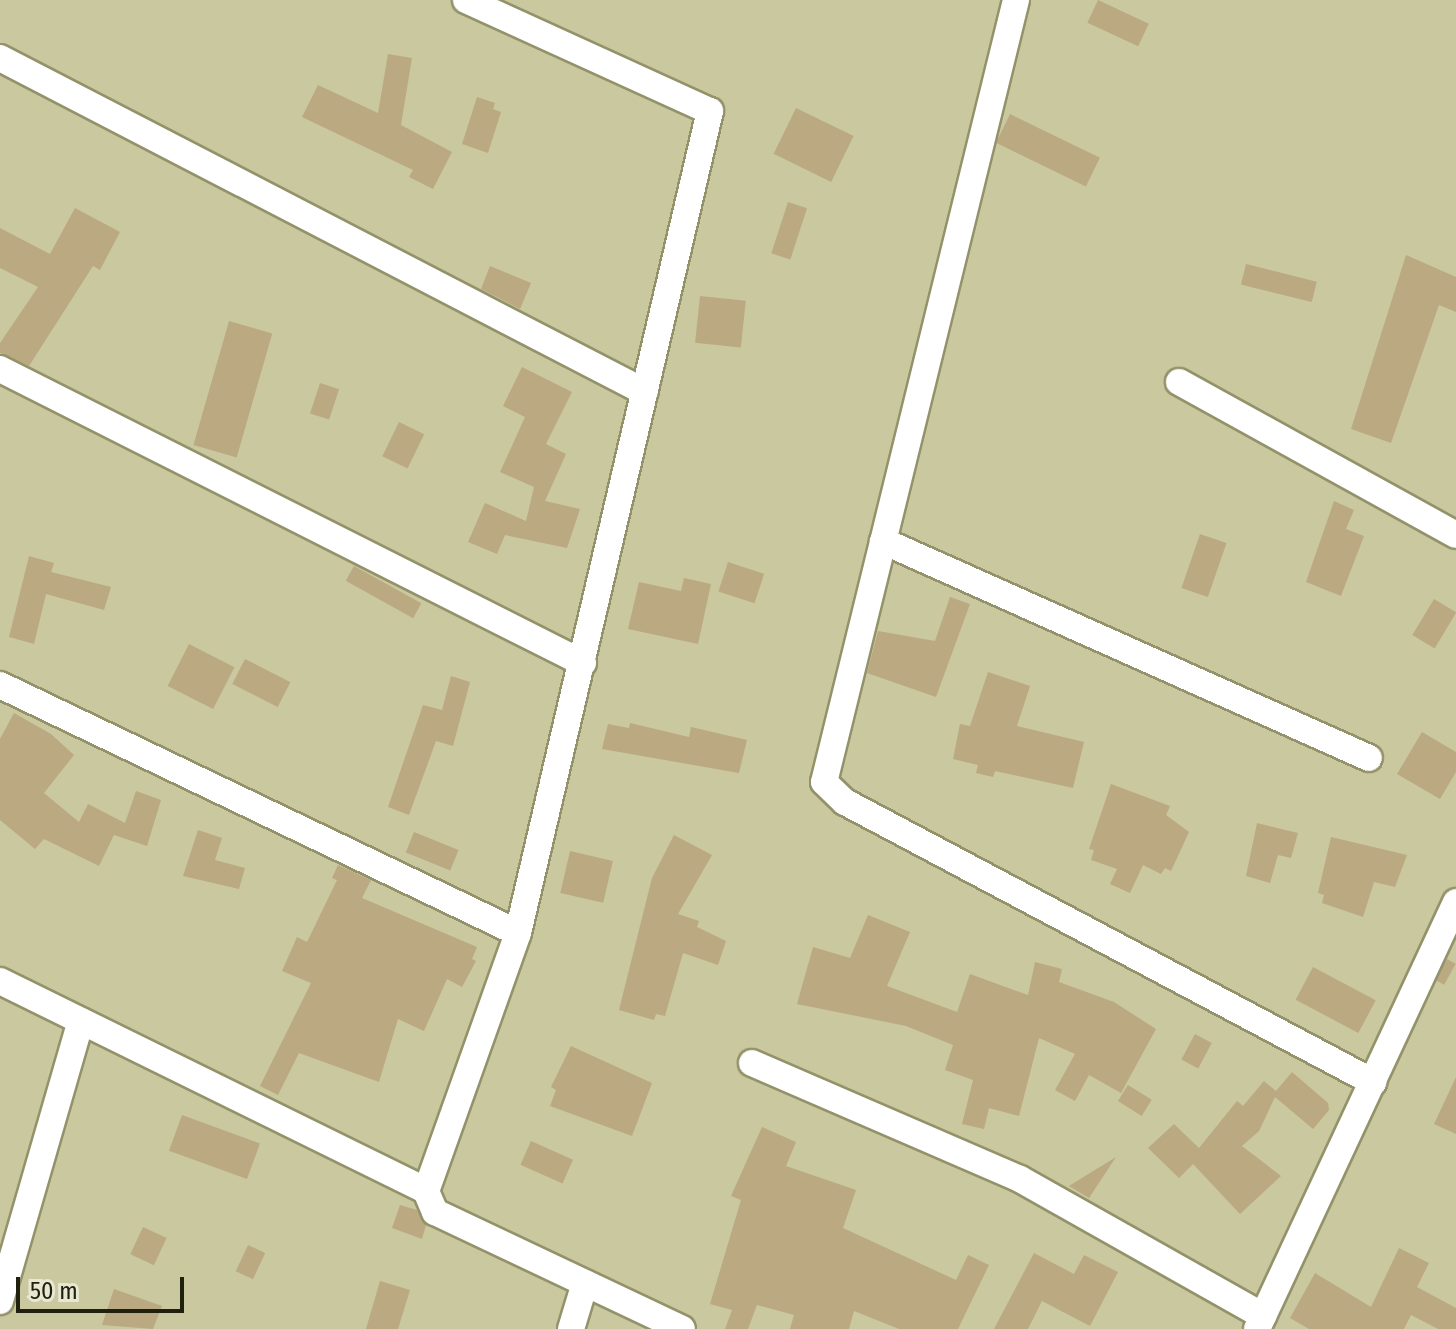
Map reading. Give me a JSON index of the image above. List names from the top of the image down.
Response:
{
  "scale_bar": "50 m"
}
